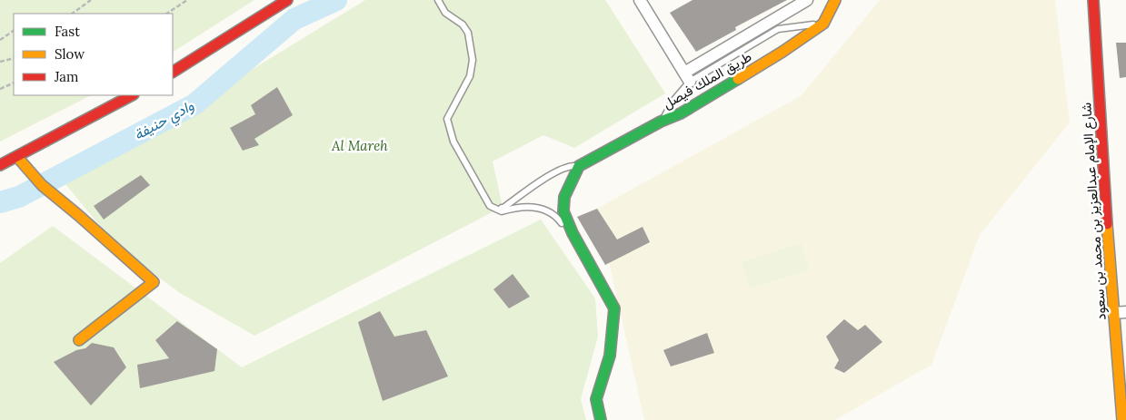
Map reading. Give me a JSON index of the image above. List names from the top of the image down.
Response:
{
  "streets": {
    "street": ["طريق الملك فيصل", "شارع الإمام عبدالعزيز بن محمد بن سعود"]
  },
  "water": ["وادي حنيفة"],
  "parks": ["Al Mareh"],
  "legend": ["Fast", "Slow", "Jam"]
}
